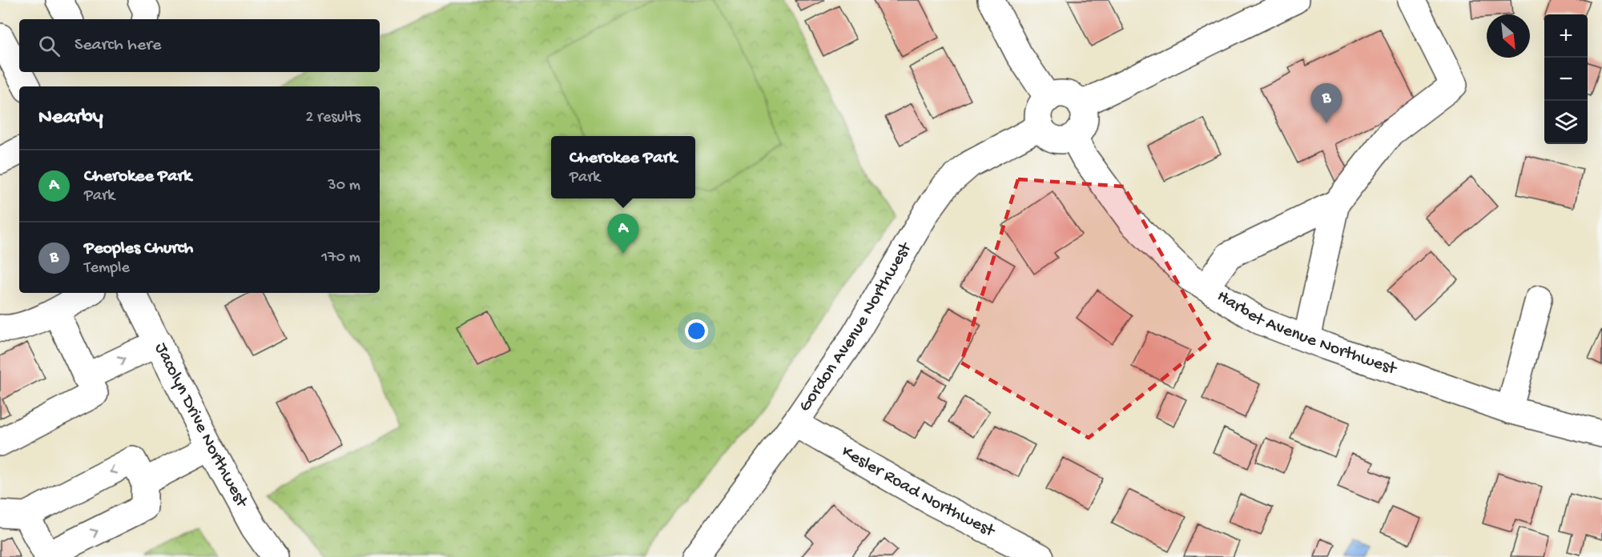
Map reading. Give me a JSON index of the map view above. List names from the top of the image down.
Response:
{
  "streets": {
    "street": [
      "Gordon Avenue Northwest",
      "Harbet Avenue Northwest",
      "Jacolyn Drive Northwest",
      "Kesler Road Northwest"
    ]
  },
  "crossings": [
    ["Gordon Avenue Northwest", "Harbet Avenue Northwest"],
    ["Gordon Avenue Northwest", "Kesler Road Northwest"]
  ],
  "north": "bottom right",
  "page": {
    "map_buttons": ["+", "−"],
    "search": "Search here",
    "pins": ["B", "A"],
    "heading": ["Nearby", "2 results"],
    "popup": ["Cherokee Park", "Park"],
    "list": [
      {
        "mark": "A",
        "name": "Cherokee Park",
        "note": "Park",
        "value": "30 m"
      },
      {
        "mark": "B",
        "name": "Peoples Church",
        "note": "Temple",
        "value": "170 m"
      }
    ]
  }
}
